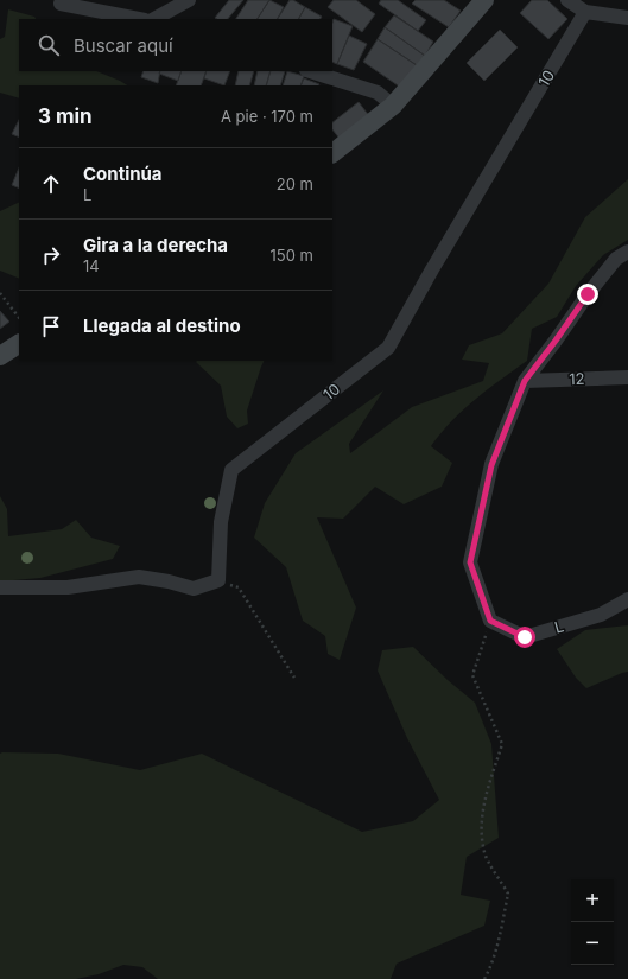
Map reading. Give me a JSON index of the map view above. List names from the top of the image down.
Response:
{
  "streets": {
    "street": ["10", "12", "L"]
  },
  "page": {
    "search": "Buscar aquí",
    "heading": ["3 min", "A pie · 170 m"],
    "list": [
      ["Continúa", "L", "20 m"],
      ["Gira a la derecha", "14", "150 m"],
      "Llegada al destino"
    ],
    "map_buttons": ["+", "−"]
  }
}
